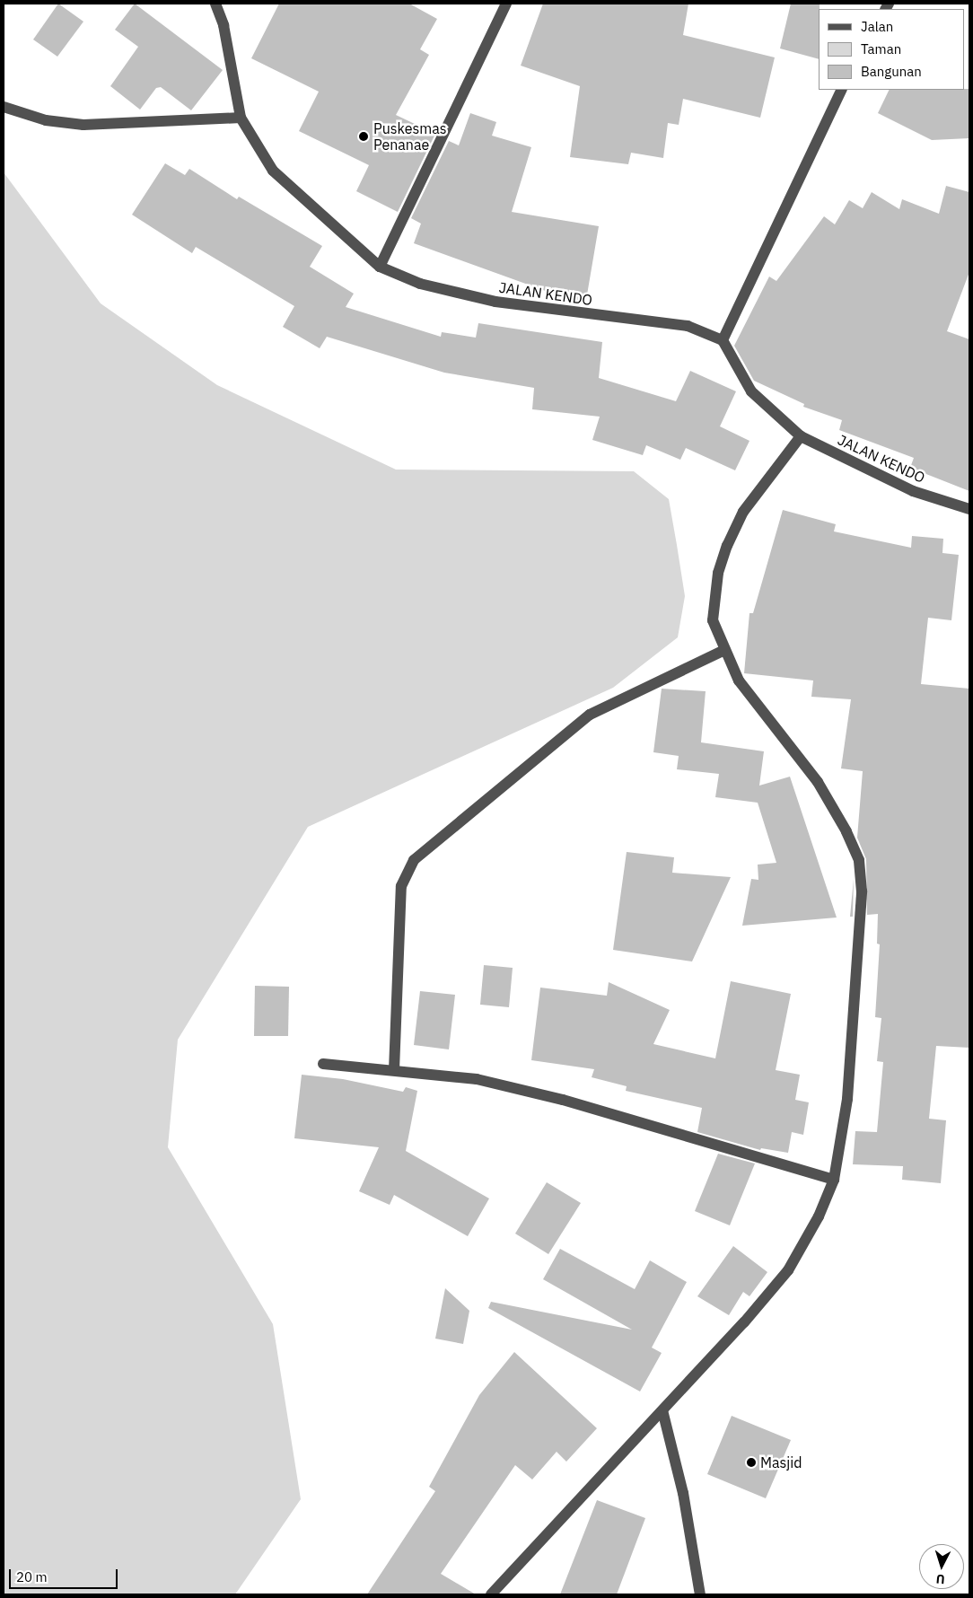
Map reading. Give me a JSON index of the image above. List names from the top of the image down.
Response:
{
  "streets": {
    "street": ["JALAN KENDO"]
  },
  "places": ["Puskesmas Penanae", "Masjid"],
  "legend": ["Jalan", "Taman", "Bangunan"],
  "scale_bar": "20 m",
  "north": "bottom"
}
